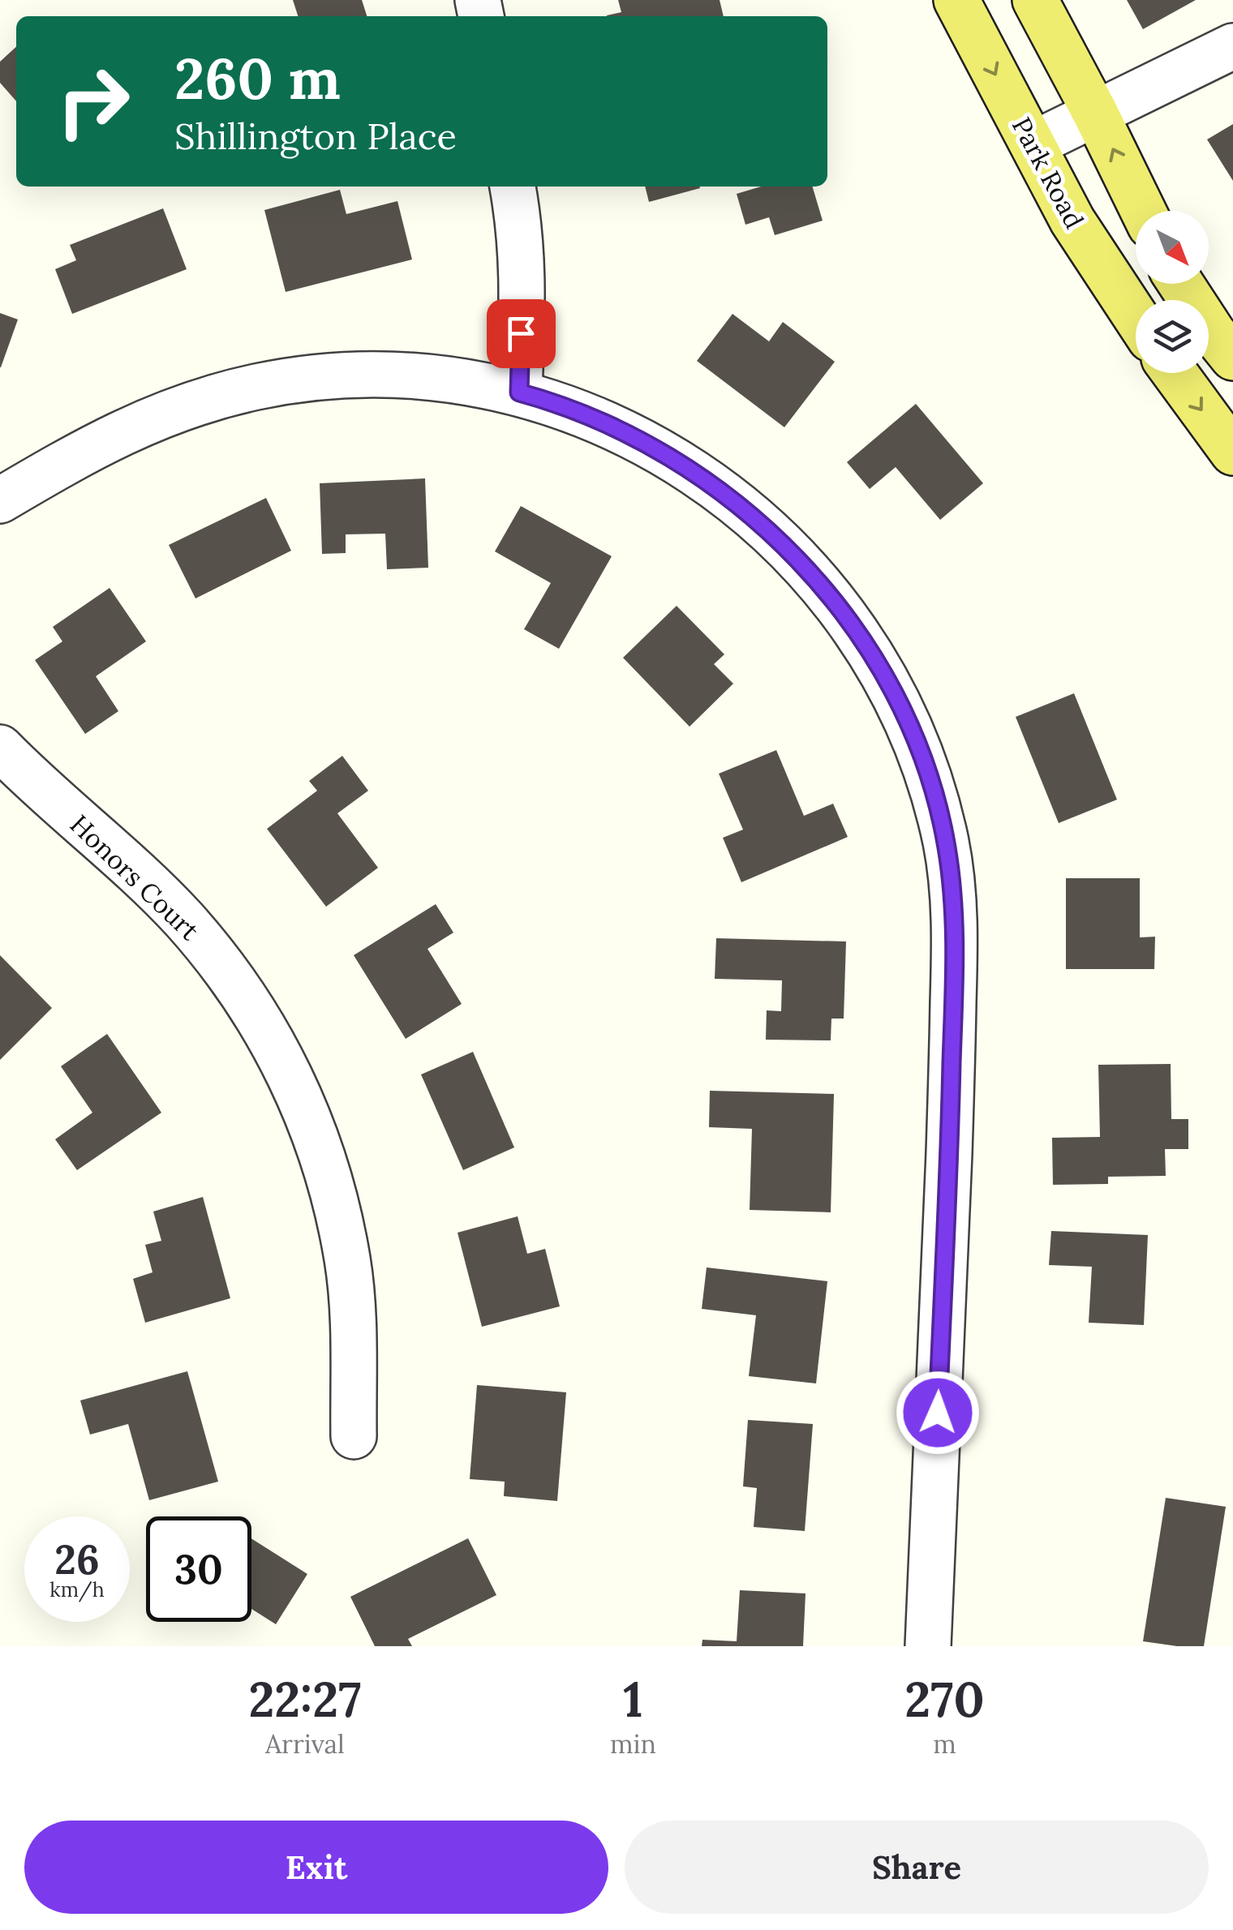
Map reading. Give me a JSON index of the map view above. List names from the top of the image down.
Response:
{
  "streets": {
    "main road": ["Park Road"],
    "street": ["Honors Court"]
  },
  "north": "bottom right",
  "page": {
    "turn": ["260 m", "Shillington Place"],
    "speed": "26 km/h",
    "limit": "30",
    "eta": [
      "22:27",
      "Arrival",
      "1",
      "min",
      "270",
      "m"
    ],
    "buttons": ["Exit", "Share"]
  }
}
